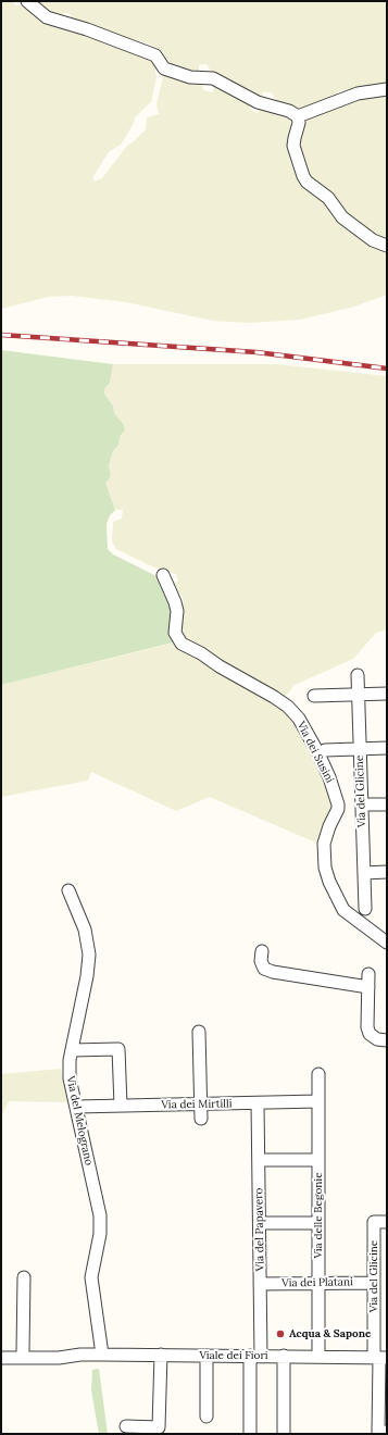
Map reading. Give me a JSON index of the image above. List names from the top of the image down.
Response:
{
  "streets": {
    "street": [
      "Via dei Susini",
      "Via del Glicine",
      "Via dei Mirtilli",
      "Via del Melograno",
      "Via delle Begonie",
      "Via del Papavero",
      "Via dei Platani",
      "Viale dei Fiori"
    ]
  },
  "crossings": [
    ["Via del Glicine", "Via dei Platani"],
    ["Via del Glicine", "Viale dei Fiori"],
    ["Via dei Mirtilli", "Via del Melograno"],
    ["Via dei Mirtilli", "Via delle Begonie"],
    ["Via dei Mirtilli", "Via del Papavero"],
    ["Via del Melograno", "Viale dei Fiori"],
    ["Via delle Begonie", "Via dei Platani"],
    ["Via delle Begonie", "Viale dei Fiori"],
    ["Via del Papavero", "Via dei Platani"],
    ["Via del Papavero", "Viale dei Fiori"]
  ],
  "places": ["Acqua & Sapone"]
}
